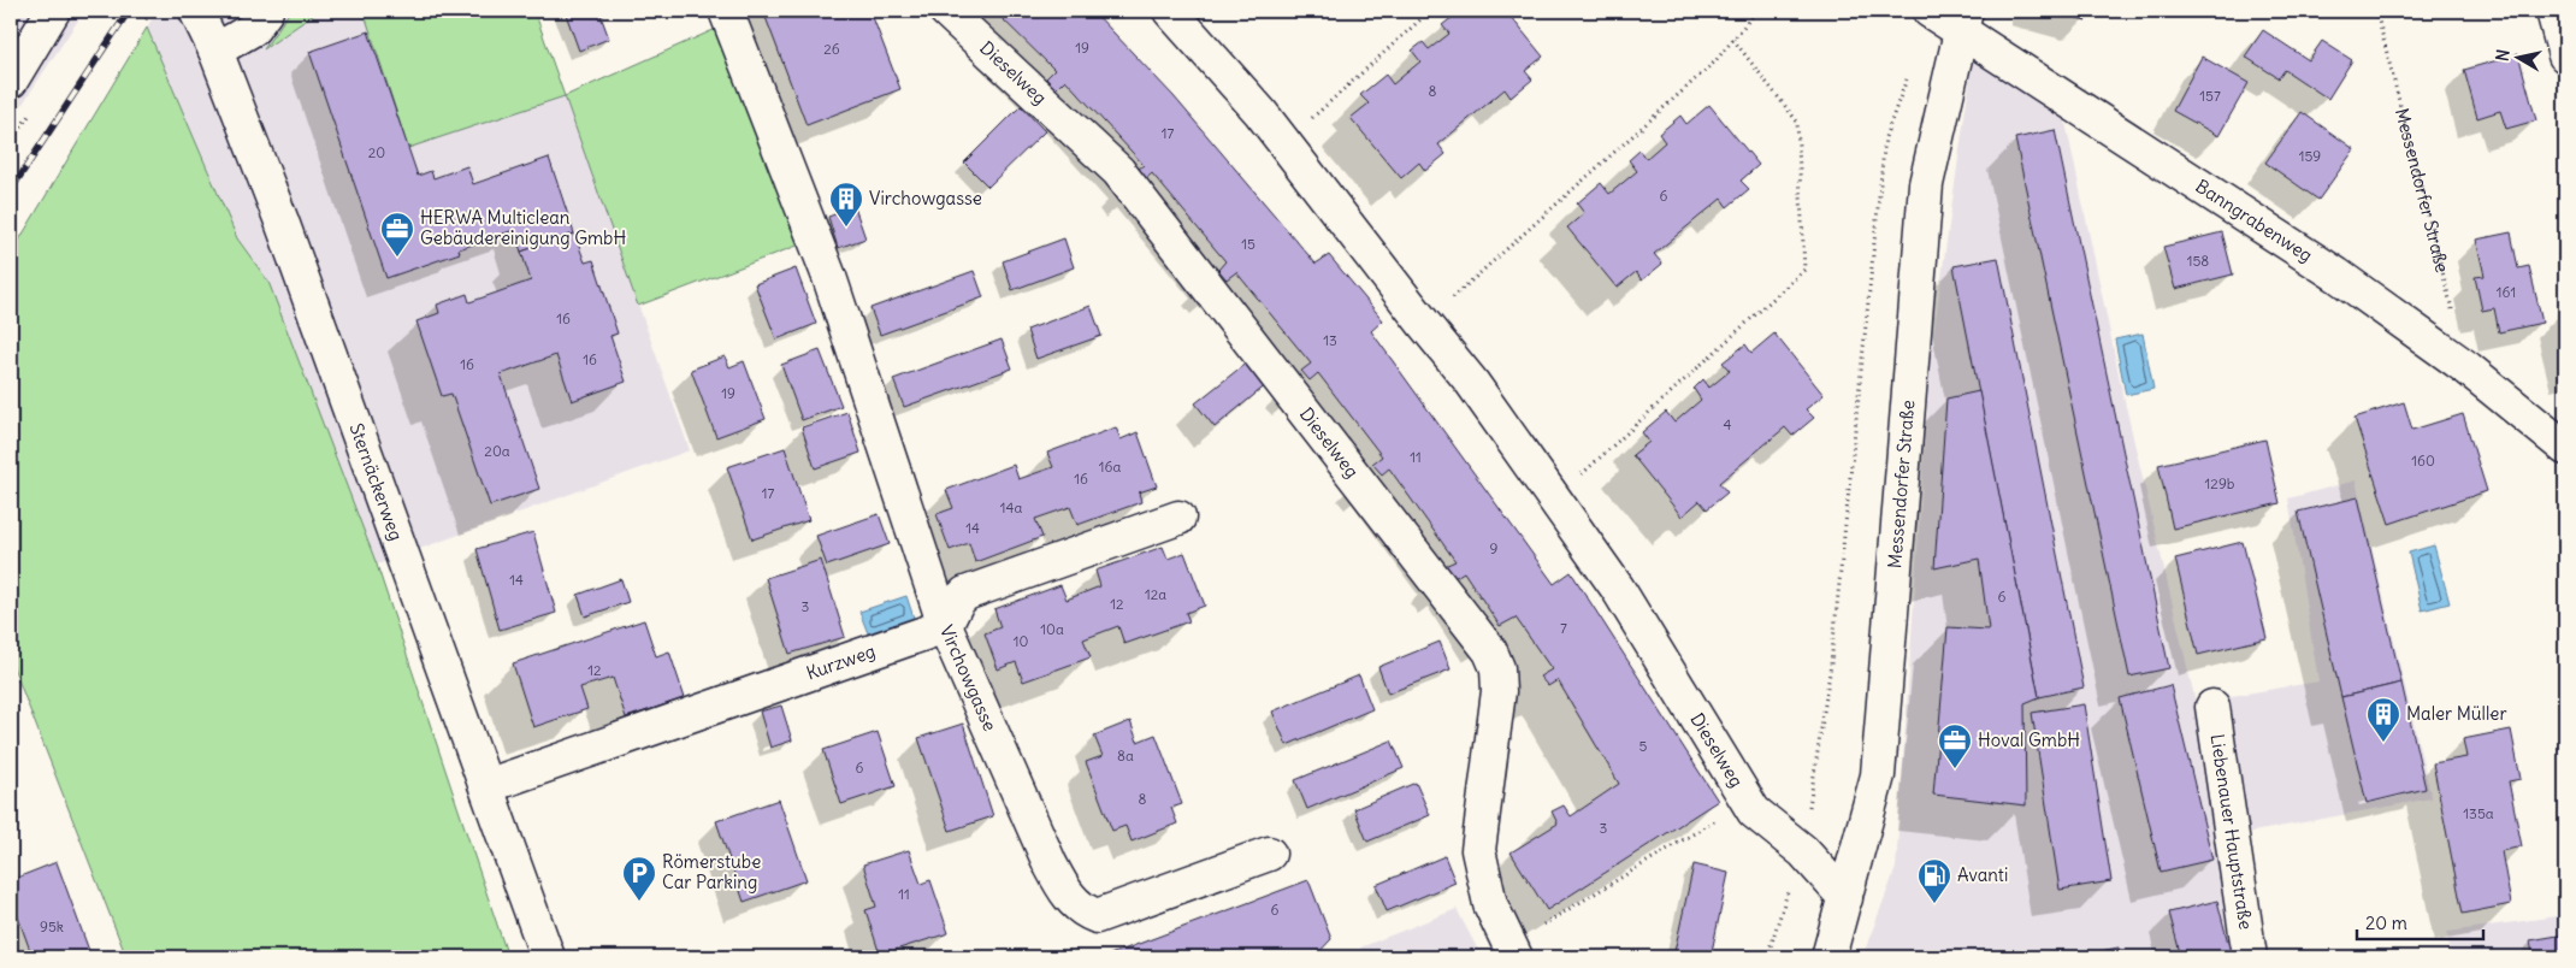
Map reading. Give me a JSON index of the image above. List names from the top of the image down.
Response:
{
  "streets": {
    "street": [
      "Dieselweg",
      "Messendorfer Straße",
      "Banngrabenweg",
      "Sternäckerweg",
      "Kurzweg",
      "Virchowgasse",
      "Liebenauer Hauptstraße"
    ]
  },
  "crossings": [
    ["Dieselweg", "Messendorfer Straße"],
    ["Messendorfer Straße", "Banngrabenweg"],
    ["Sternäckerweg", "Kurzweg"],
    ["Kurzweg", "Virchowgasse"]
  ],
  "places": {
    "building": ["Virchowgasse", "Maler Müller"],
    "office": ["HERWA Multiclean Gebäudereinigung GmbH", "Hoval GmbH"],
    "parking": ["Römerstube Car Parking"],
    "fuel station": ["Avanti"]
  },
  "house_numbers": [
    "19",
    "26",
    "8",
    "157",
    "17",
    "20",
    "159",
    "6",
    "15",
    "158",
    "161",
    "16",
    "13",
    "16",
    "16",
    "19",
    "4",
    "20a",
    "11",
    "160",
    "16a",
    "16",
    "129b",
    "17",
    "14a",
    "14",
    "9",
    "14",
    "12a",
    "6",
    "12",
    "3",
    "7",
    "10a",
    "10",
    "12",
    "5",
    "8a",
    "6",
    "8",
    "135a",
    "3",
    "11",
    "6",
    "95k"
  ],
  "scale_bar": "20 m",
  "north": "left"
}
